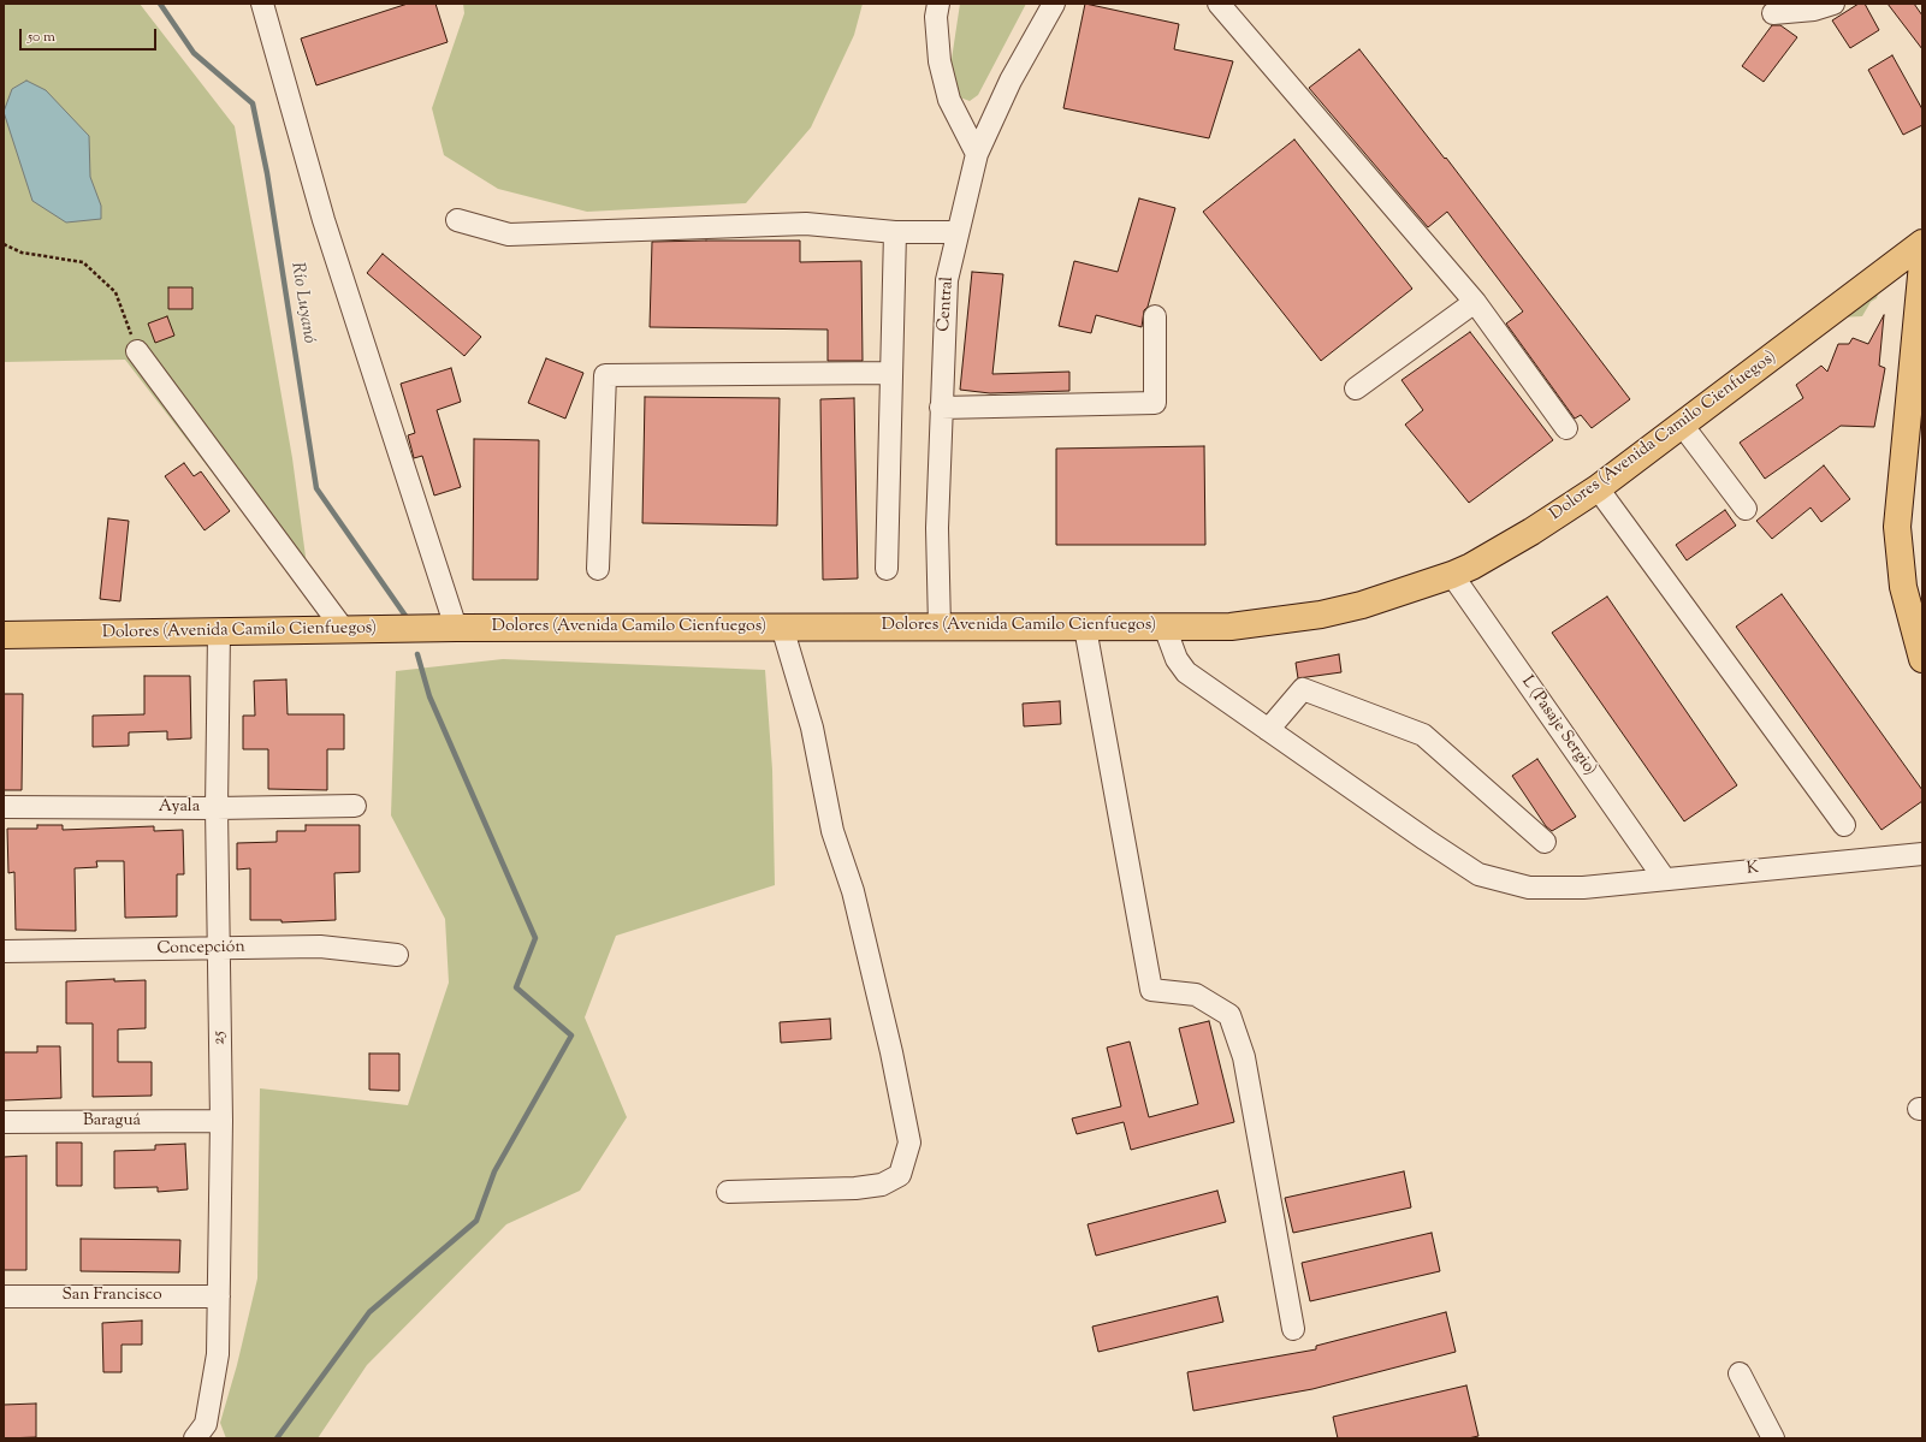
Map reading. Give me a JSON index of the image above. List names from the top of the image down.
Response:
{
  "streets": {
    "main road": ["Dolores (Avenida Camilo Cienfuegos)"],
    "street": [
      "Central",
      "L (Pasaje Sergio)",
      "Ayala",
      "K",
      "Concepción",
      "25",
      "Baraguá",
      "San Francisco"
    ]
  },
  "crossings": [
    ["Central", "Dolores (Avenida Camilo Cienfuegos)"],
    ["Dolores (Avenida Camilo Cienfuegos)", "L (Pasaje Sergio)"],
    ["Dolores (Avenida Camilo Cienfuegos)", "K"],
    ["Dolores (Avenida Camilo Cienfuegos)", "25"],
    ["L (Pasaje Sergio)", "K"],
    ["Ayala", "25"],
    ["Concepción", "25"],
    ["25", "Baraguá"],
    ["25", "San Francisco"]
  ],
  "water": ["Río Luyanó"],
  "scale_bar": "50 m"
}
